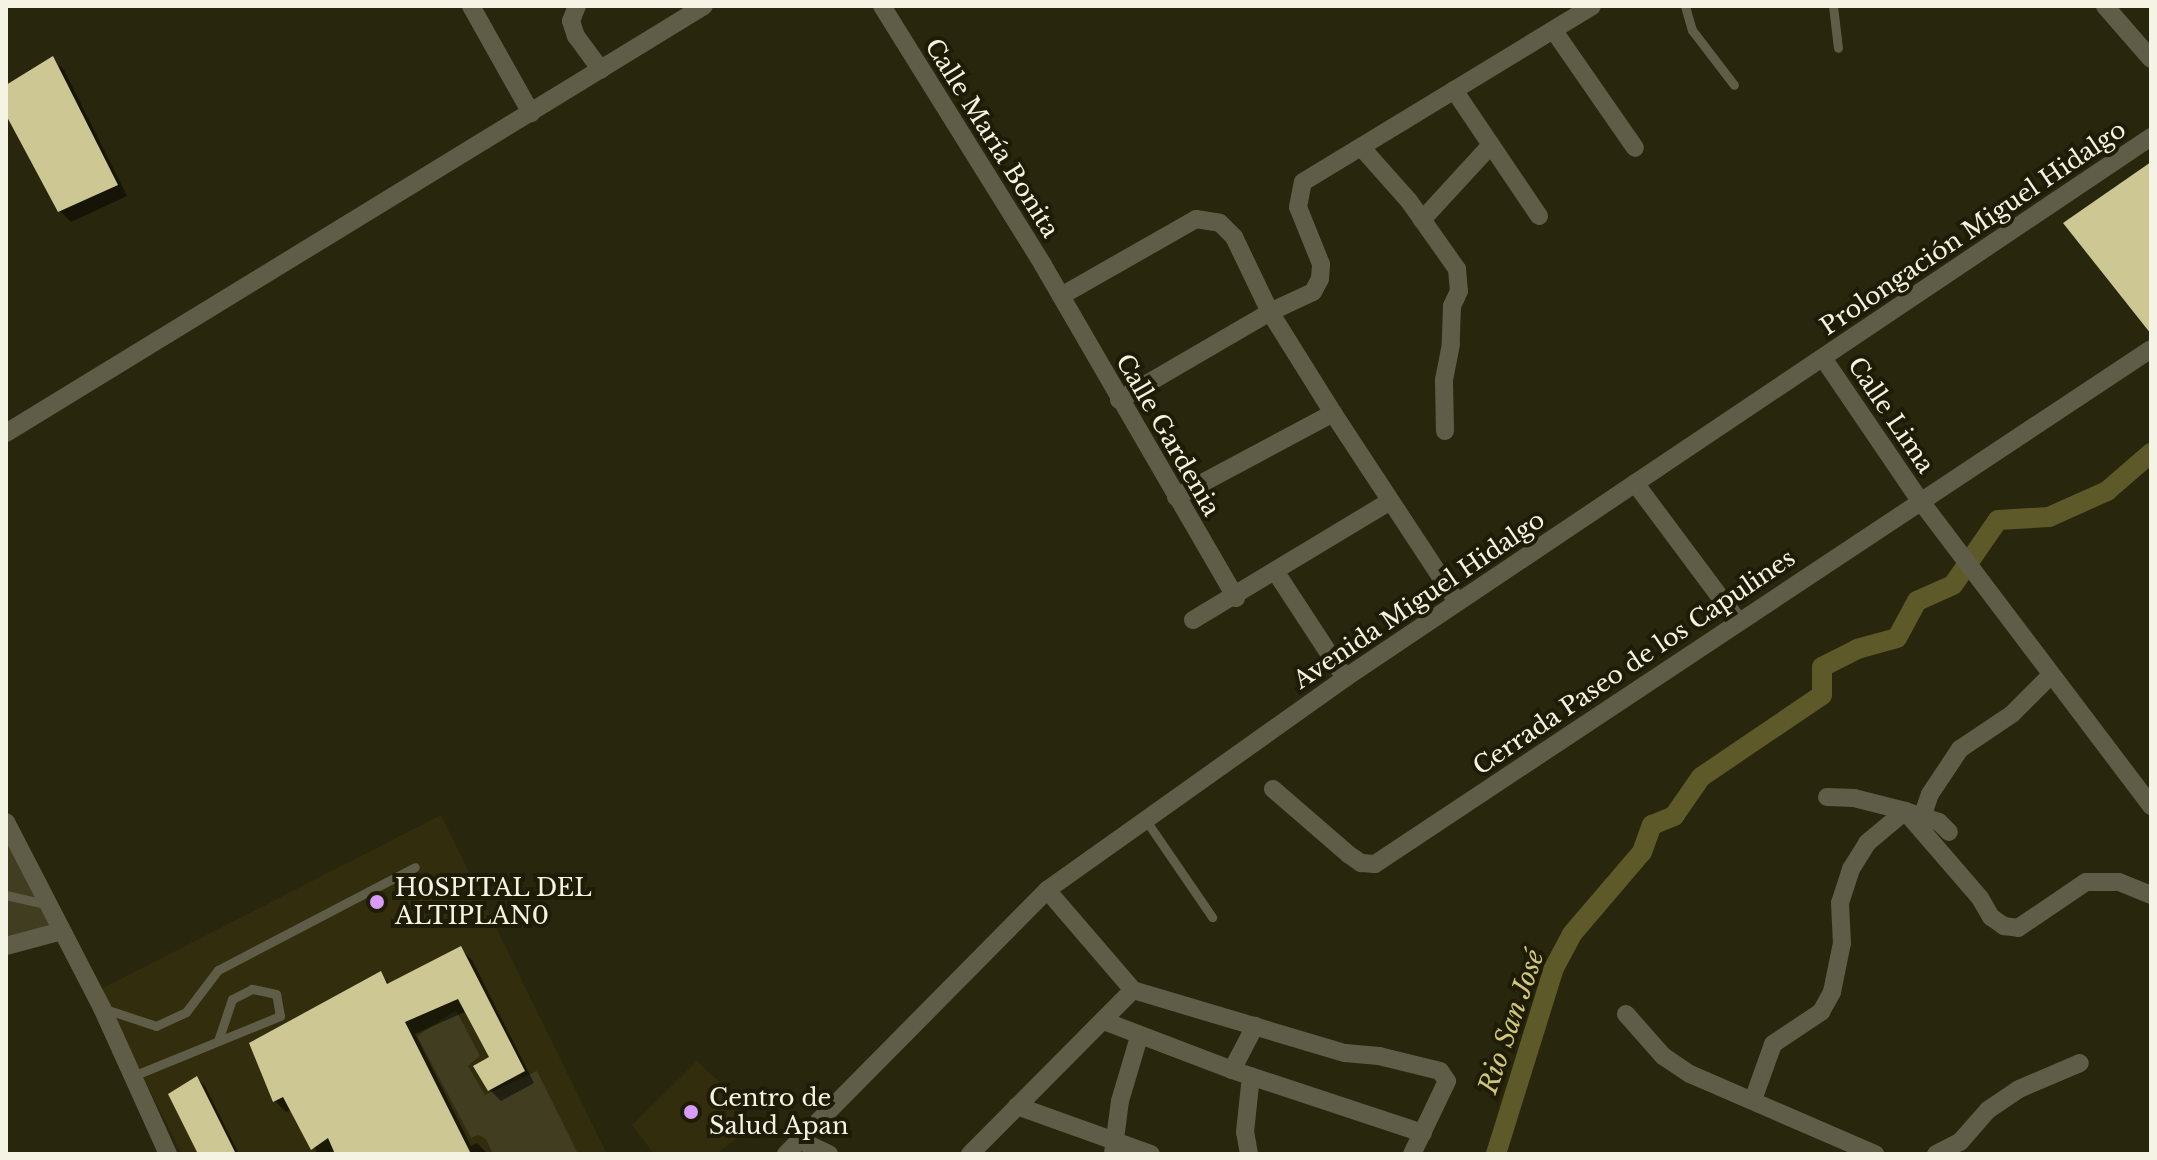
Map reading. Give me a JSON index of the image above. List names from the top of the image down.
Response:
{
  "streets": {
    "street": [
      "Calle María Bonita",
      "Prolongación Miguel Hidalgo",
      "Calle Lima",
      "Calle Gardenia",
      "Avenida Miguel Hidalgo",
      "Cerrada Paseo de los Capulines"
    ]
  },
  "crossings": [
    ["Calle María Bonita", "Calle Gardenia"],
    ["Prolongación Miguel Hidalgo", "Calle Lima"],
    ["Prolongación Miguel Hidalgo", "Avenida Miguel Hidalgo"],
    ["Calle Lima", "Avenida Miguel Hidalgo"],
    ["Calle Lima", "Cerrada Paseo de los Capulines"]
  ],
  "water": ["Rio San José"],
  "places": ["H0SPITAL DEL ALTIPLAN0", "Centro de Salud Apan"]
}
